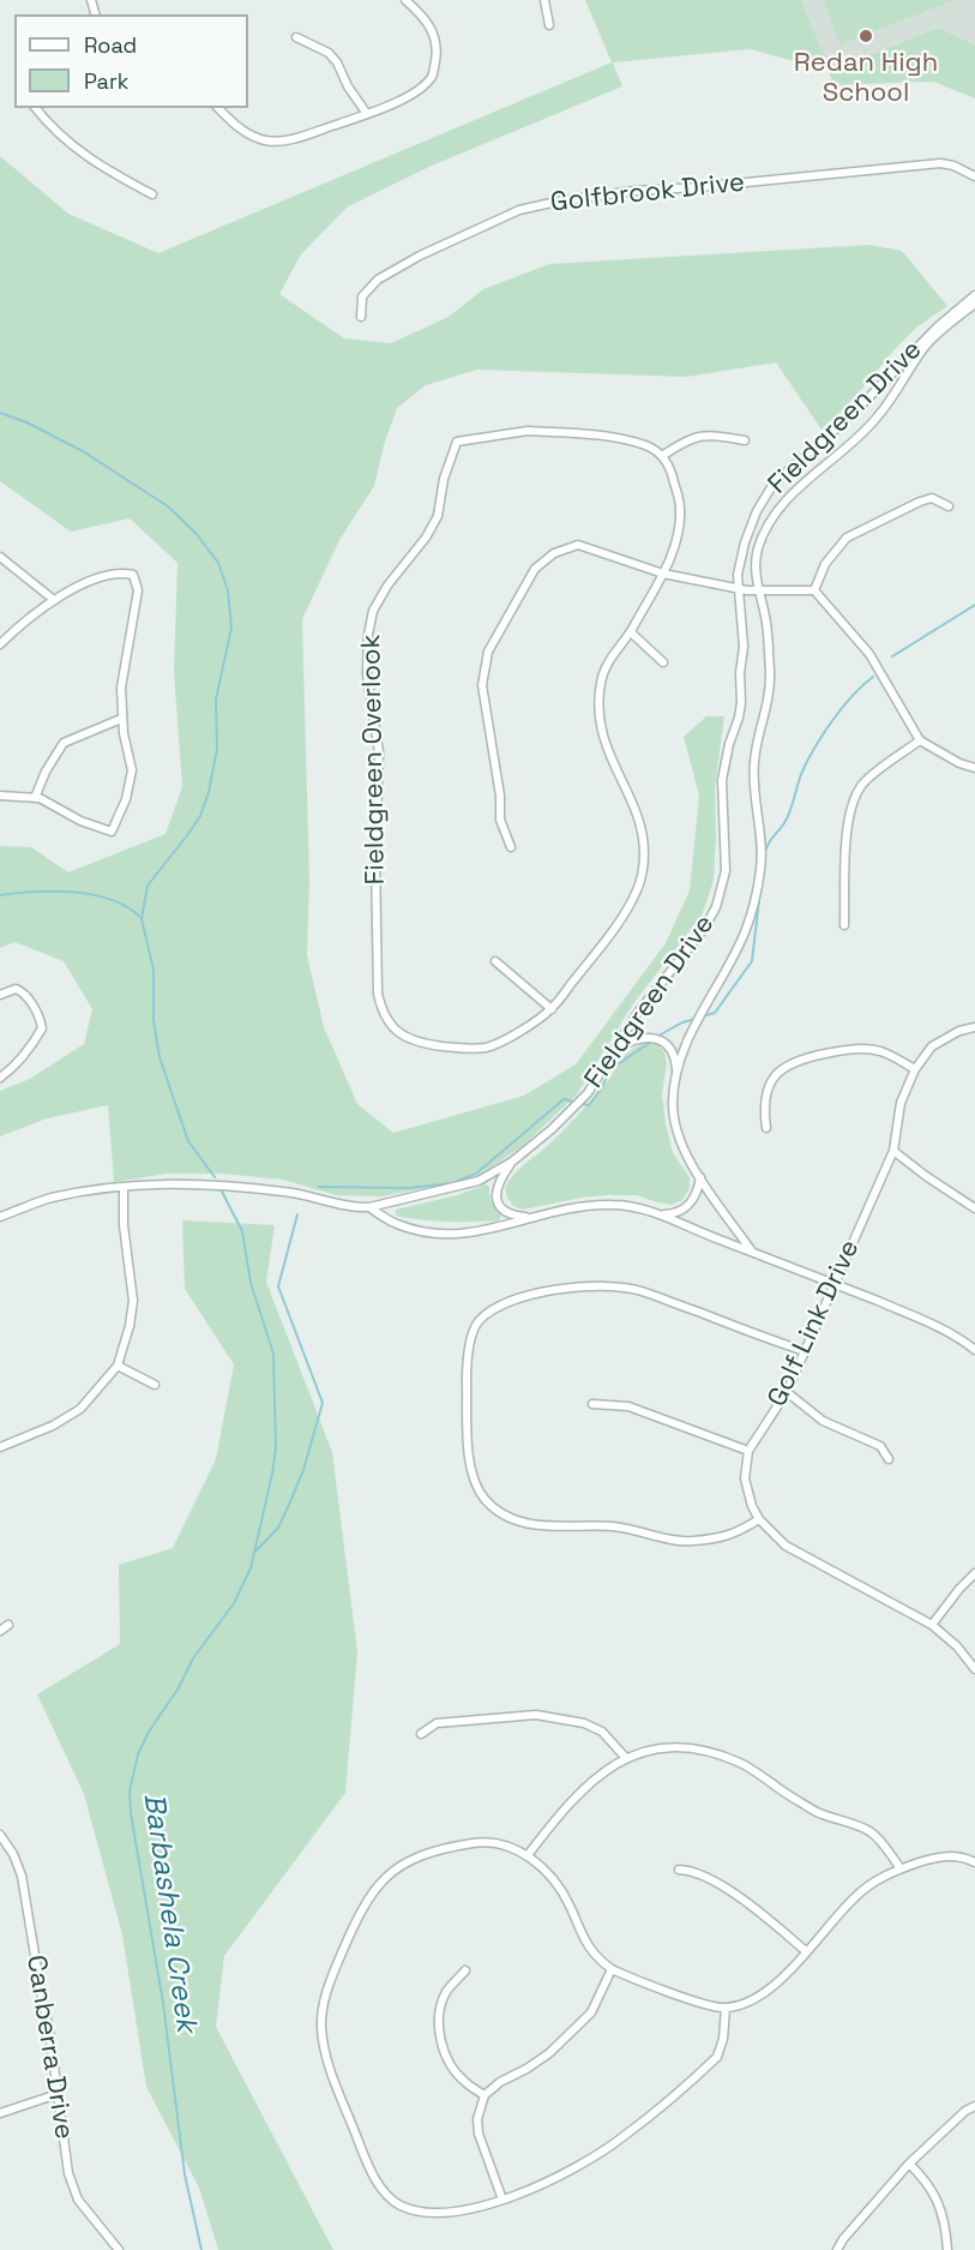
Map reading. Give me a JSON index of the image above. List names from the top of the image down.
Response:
{
  "streets": {
    "street": [
      "Golfbrook Drive",
      "Fieldgreen Drive",
      "Fieldgreen Overlook",
      "Golf Link Drive",
      "Canberra Drive"
    ]
  },
  "water": ["Barbashela Creek"],
  "places": ["Redan High School"],
  "legend": ["Road", "Park"]
}
